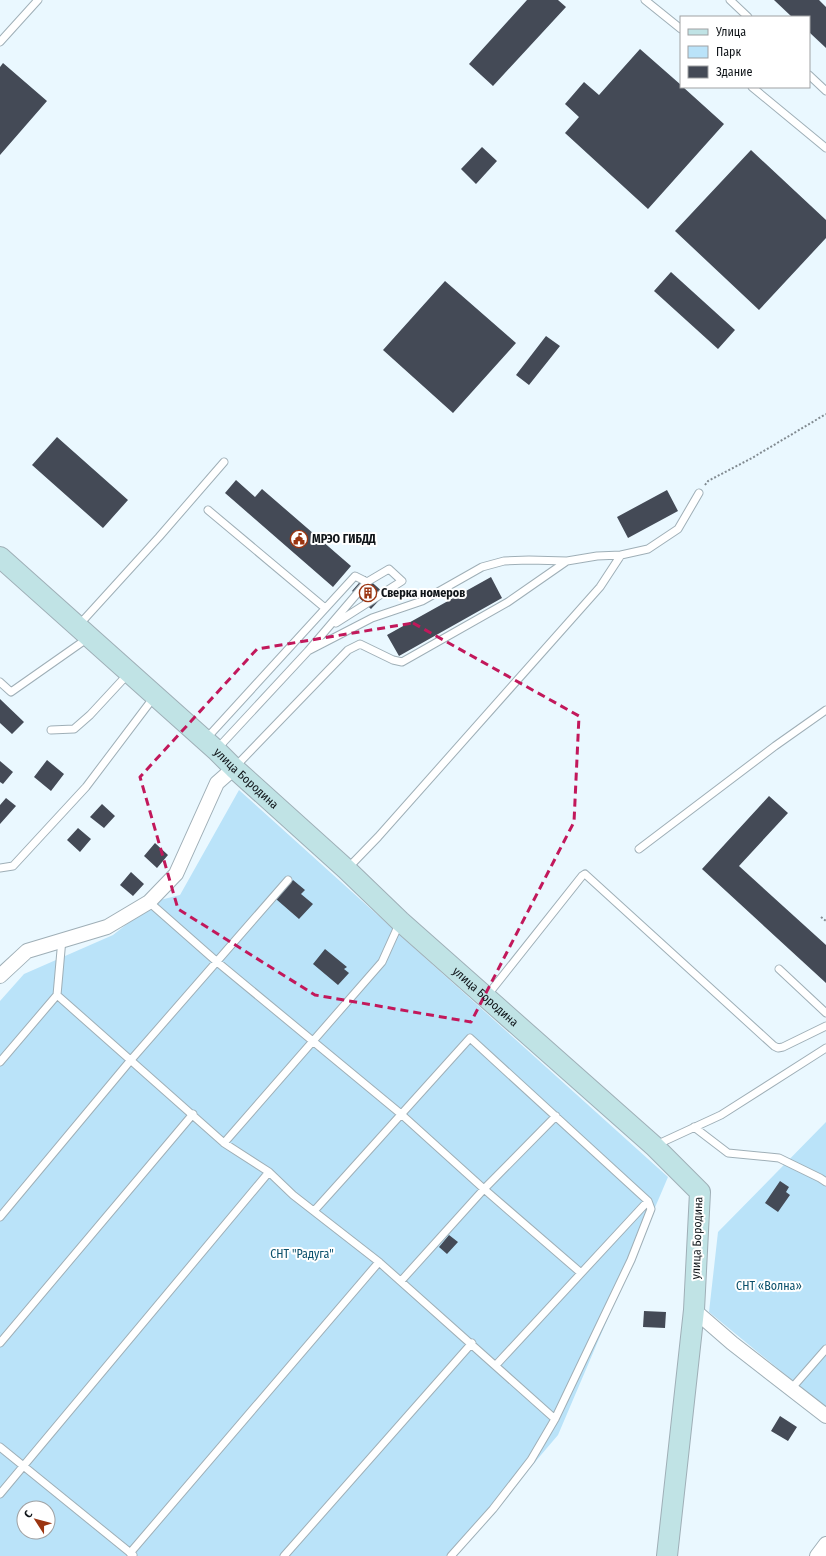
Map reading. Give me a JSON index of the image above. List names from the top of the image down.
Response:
{
  "streets": {
    "main road": ["улица Бородина"]
  },
  "parks": ["СНТ \"Радуга\"", "СНТ «Волна»"],
  "places": {
    "public building": ["МРЭО ГИБДД"],
    "building": ["Сверка номеров"]
  },
  "legend": ["Улица", "Парк", "Здание"],
  "north": "top left"
}
